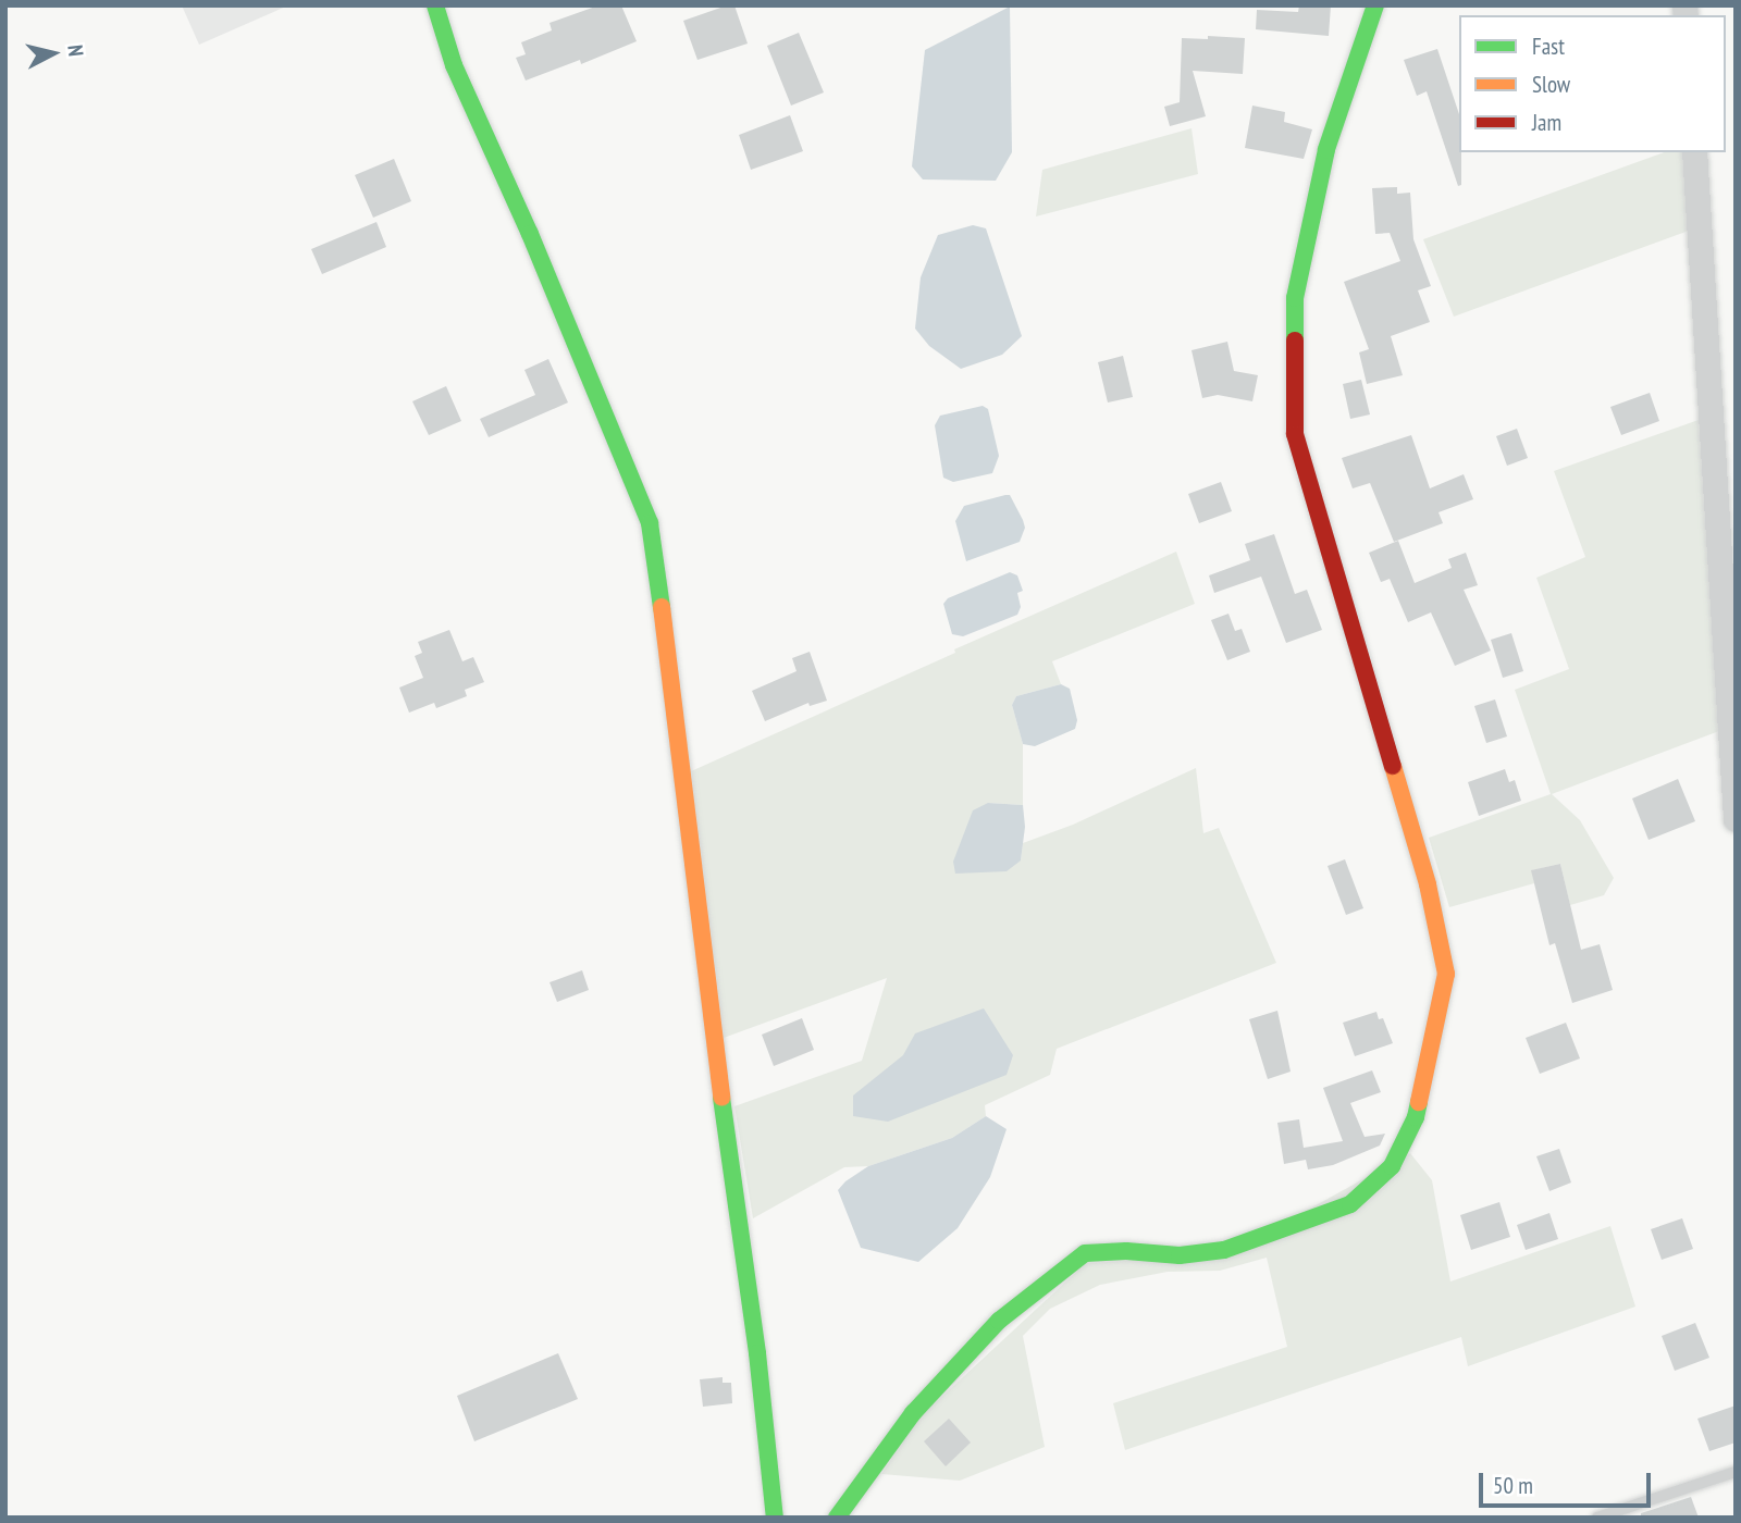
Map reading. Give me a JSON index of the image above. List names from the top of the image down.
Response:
{
  "legend": ["Fast", "Slow", "Jam"],
  "scale_bar": "50 m",
  "north": "right"
}
